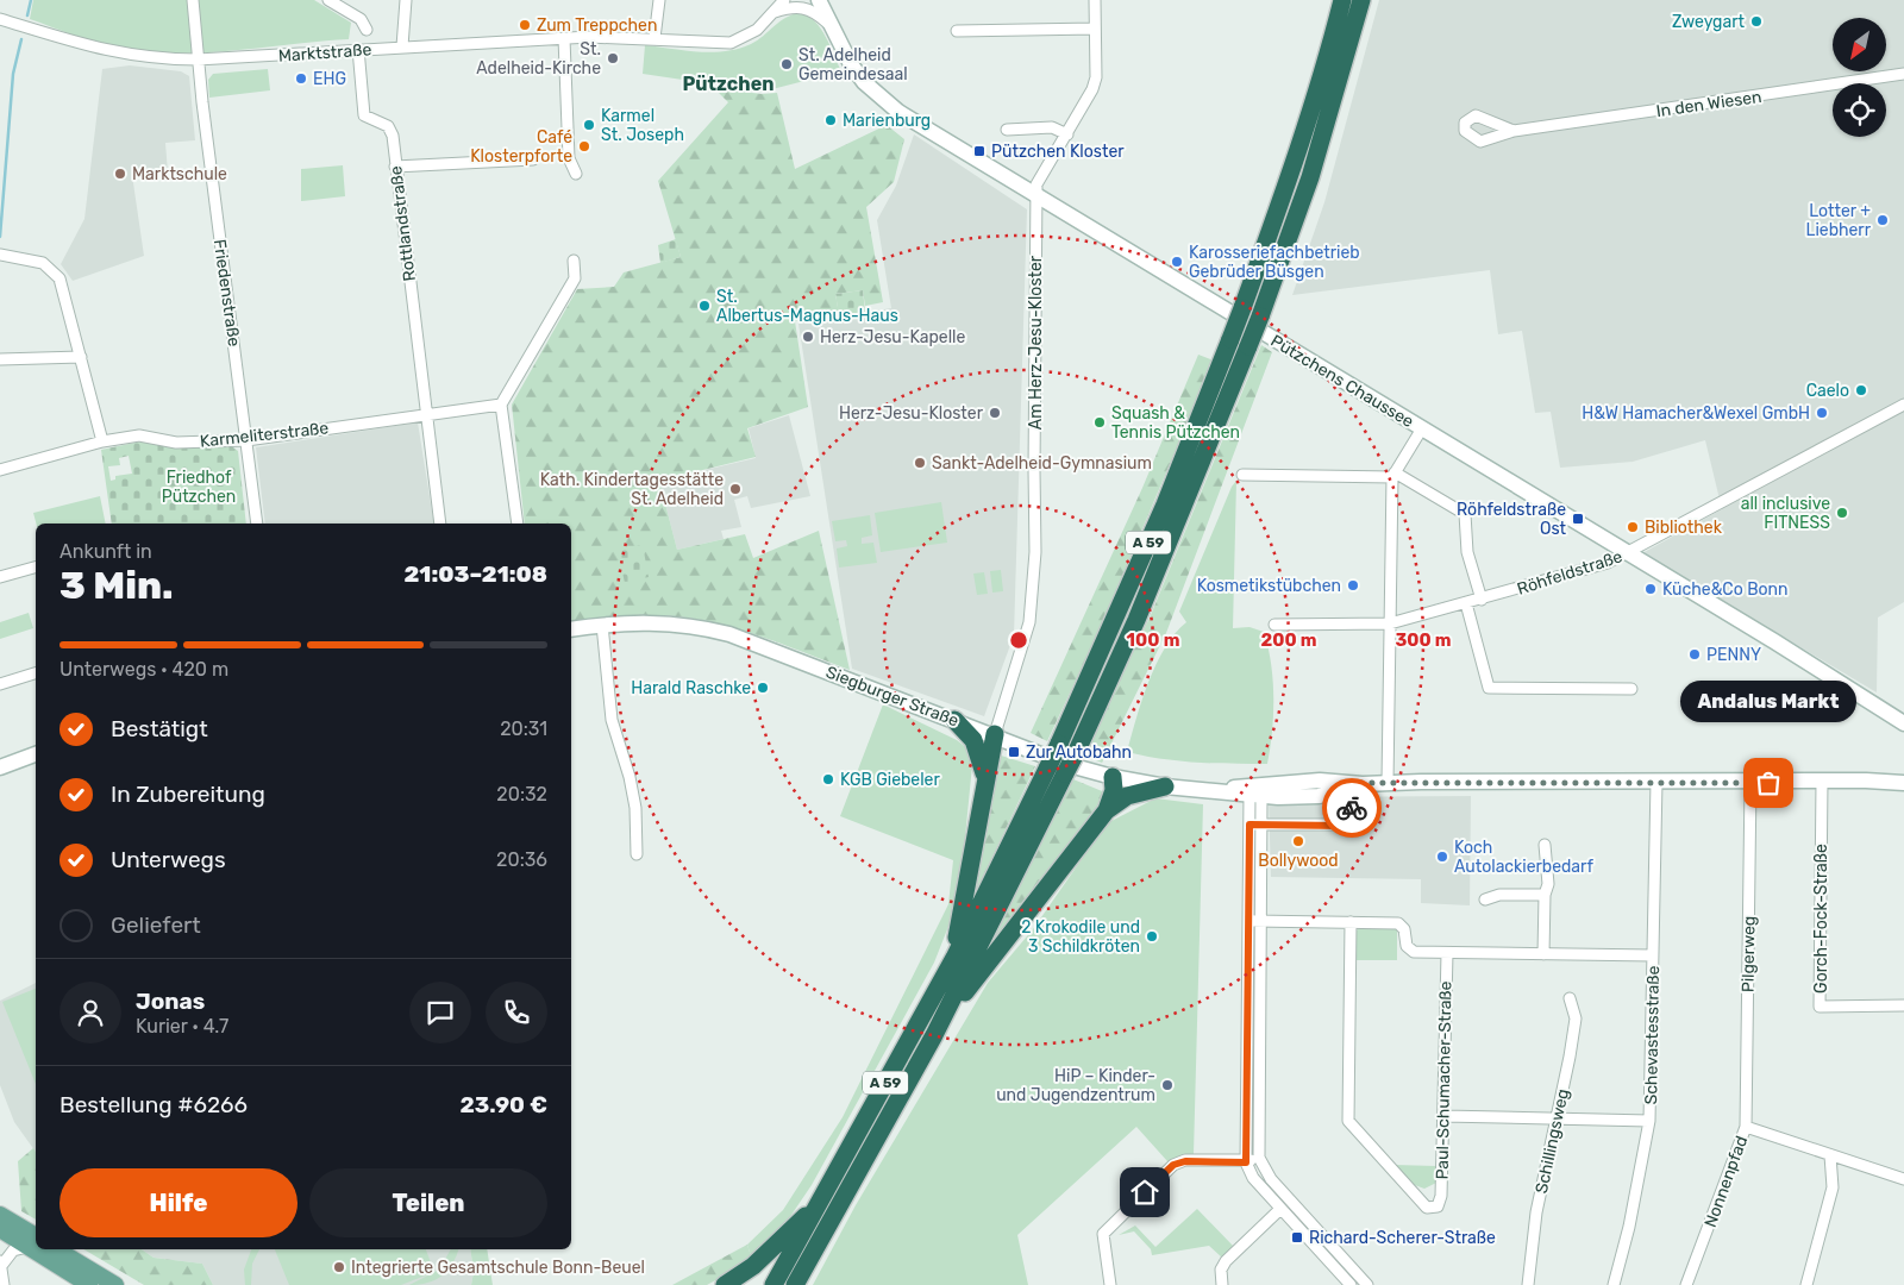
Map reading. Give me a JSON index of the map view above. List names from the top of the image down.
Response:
{
  "streets": {
    "highway": ["A 59"],
    "main road": ["Pützchens Chaussee", "Siegburger Straße"],
    "street": [
      "Marktstraße",
      "In den Wiesen",
      "Rottlandstraße",
      "Friedenstraße",
      "Am Herz-Jesu-Kloster",
      "Karmeliterstraße",
      "Röhfeldstraße",
      "Gorch-Fock-Straße",
      "Pilgerweg",
      "Schevastesstraße",
      "Paul-Schumacher-Straße",
      "Schillingsweg",
      "Nonnenpfad"
    ]
  },
  "crossings": [
    ["Marktstraße", "Rottlandstraße"],
    ["Marktstraße", "Friedenstraße"],
    ["Rottlandstraße", "Karmeliterstraße"],
    ["Friedenstraße", "Karmeliterstraße"],
    ["Am Herz-Jesu-Kloster", "Pützchens Chaussee"],
    ["Am Herz-Jesu-Kloster", "Siegburger Straße"],
    ["Pützchens Chaussee", "Röhfeldstraße"],
    ["Siegburger Straße", "Gorch-Fock-Straße"],
    ["Siegburger Straße", "Pilgerweg"],
    ["Siegburger Straße", "Schevastesstraße"],
    ["Pilgerweg", "Nonnenpfad"]
  ],
  "districts": ["Pützchen"],
  "parks": ["Friedhof Pützchen"],
  "places": {
    "other": [
      "Zweygart",
      "Zum Treppchen",
      "St. Adelheid-Kirche",
      "St. Adelheid Gemeindesaal",
      "EHG",
      "Marienburg",
      "Karmel St. Joseph",
      "Café Klosterpforte",
      "Marktschule",
      "Lotter + Liebherr",
      "Karosseriefachbetrieb Gebrüder Büsgen",
      "St. Albertus-Magnus-Haus",
      "Herz-Jesu-Kapelle",
      "Caelo",
      "Herz-Jesu-Kloster",
      "H&W Hamacher&Wexel GmbH",
      "Squash & Tennis Pützchen",
      "Sankt-Adelheid-Gymnasium",
      "Kath. Kindertagesstätte St. Adelheid",
      "all inclusive FITNESS",
      "Bibliothek",
      "Kosmetikstübchen",
      "Küche&Co Bonn",
      "PENNY",
      "Harald Raschke",
      "KGB Giebeler",
      "Andalus Markt",
      "Bollywood",
      "Koch Autolackierbedarf",
      "2 Krokodile und 3 Schildkröten",
      "HiP – Kinder- und Jugendzentrum",
      "Integrierte Gesamtschule Bonn-Beuel"
    ],
    "transit": [
      "Pützchen Kloster",
      "Röhfeldstraße Ost",
      "Zur Autobahn",
      "Richard-Scherer-Straße"
    ]
  },
  "north": "bottom left",
  "page": {
    "heading": ["3 Min.", "Ankunft in", "21:03–21:08"],
    "panel": [
      "Jonas",
      "Kurier · 4.7",
      "Bestellung #6266",
      "23.90 €"
    ],
    "bar": "Unterwegs · 420 m",
    "bubble": "Andalus Markt",
    "list": [
      ["Bestätigt", "20:31"],
      ["In Zubereitung", "20:32"],
      ["Unterwegs", "20:36"],
      "Geliefert"
    ],
    "buttons": ["Hilfe", "Teilen"]
  },
  "rings": ["100 m", "200 m", "300 m"]
}
